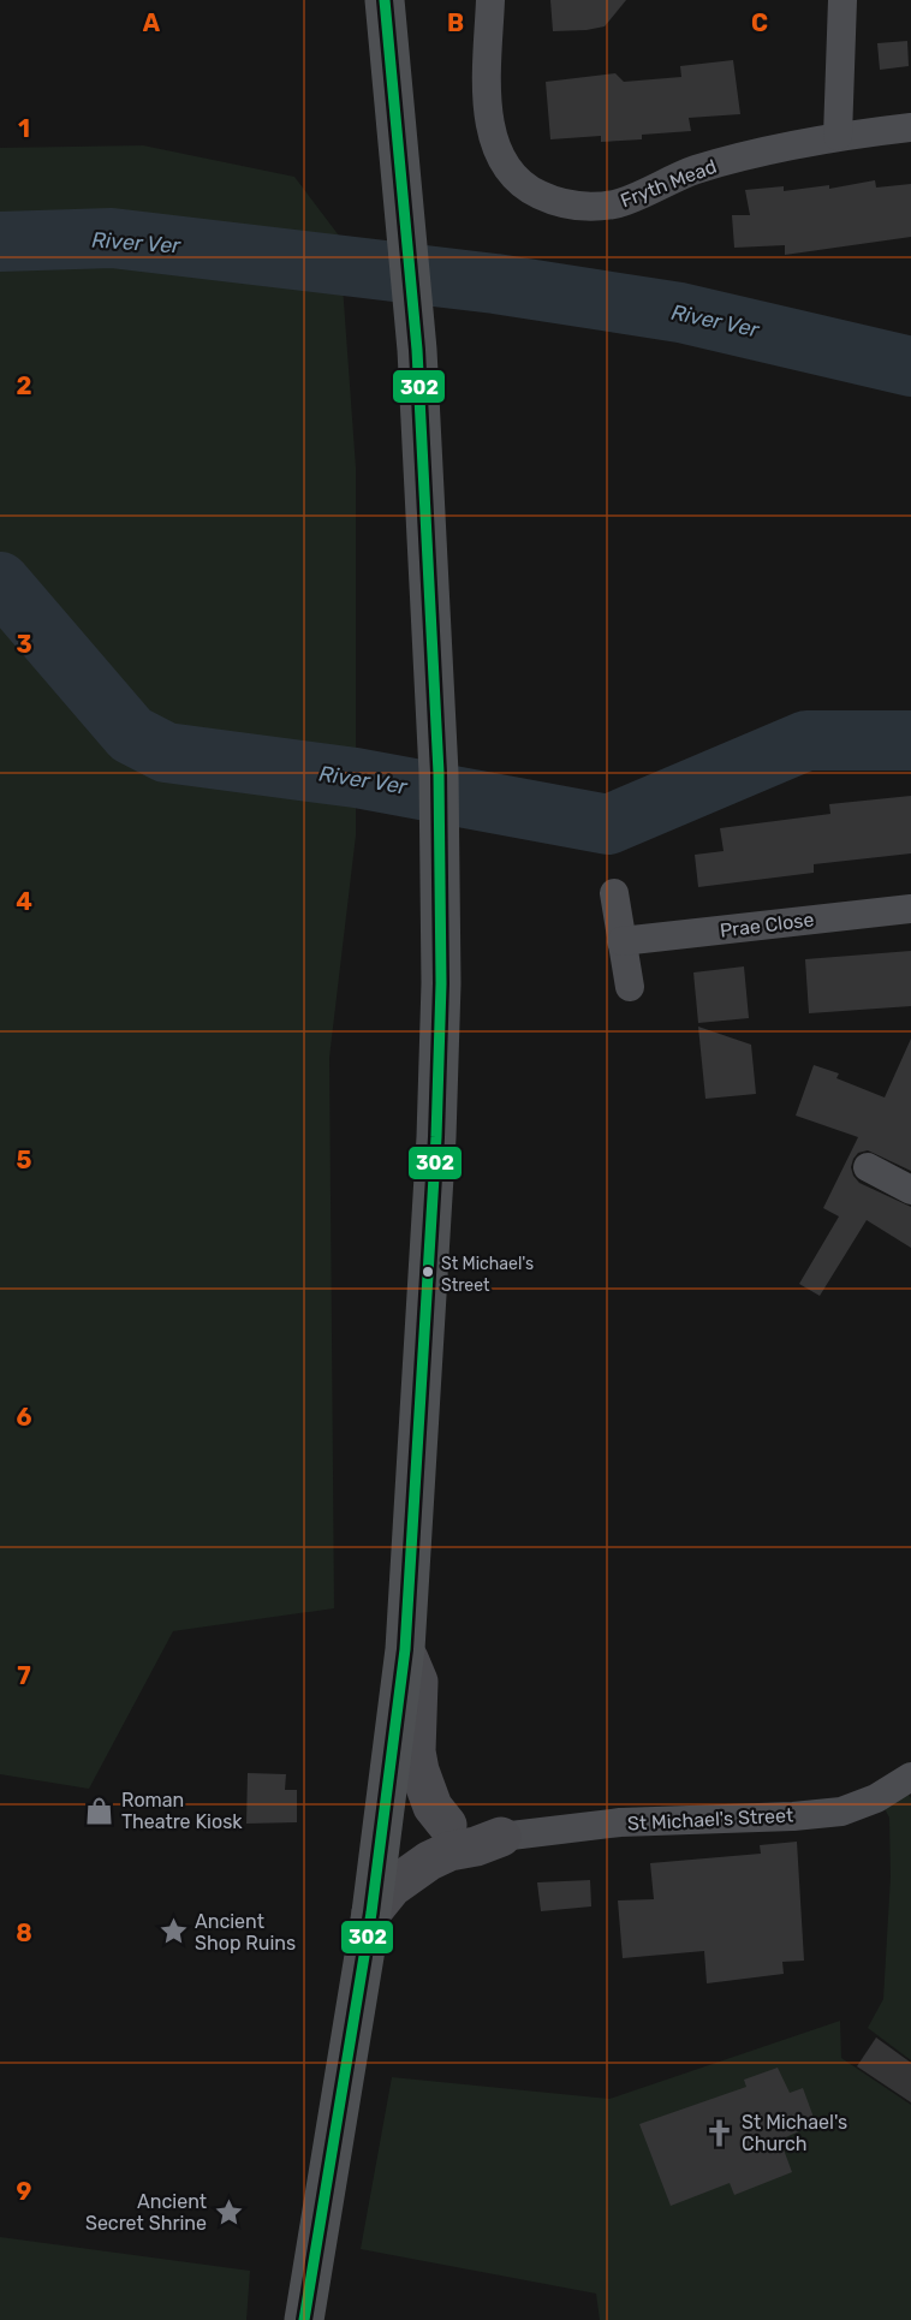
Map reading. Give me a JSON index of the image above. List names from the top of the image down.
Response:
{
  "streets": {
    "street": ["Fryth Mead", "Prae Close", "St Michael's Street"]
  },
  "water": ["River Ver"],
  "places": {
    "other": ["St Michael's Street"],
    "shop": ["Roman Theatre Kiosk"],
    "place": ["Ancient Shop Ruins", "Ancient Secret Shrine"],
    "church": ["St Michael's Church"]
  },
  "lines": ["transit line 302"],
  "grid": {
    "columns": ["A", "B", "C"],
    "rows": [
      "1",
      "2",
      "3",
      "4",
      "5",
      "6",
      "7",
      "8",
      "9"
    ]
  }
}
